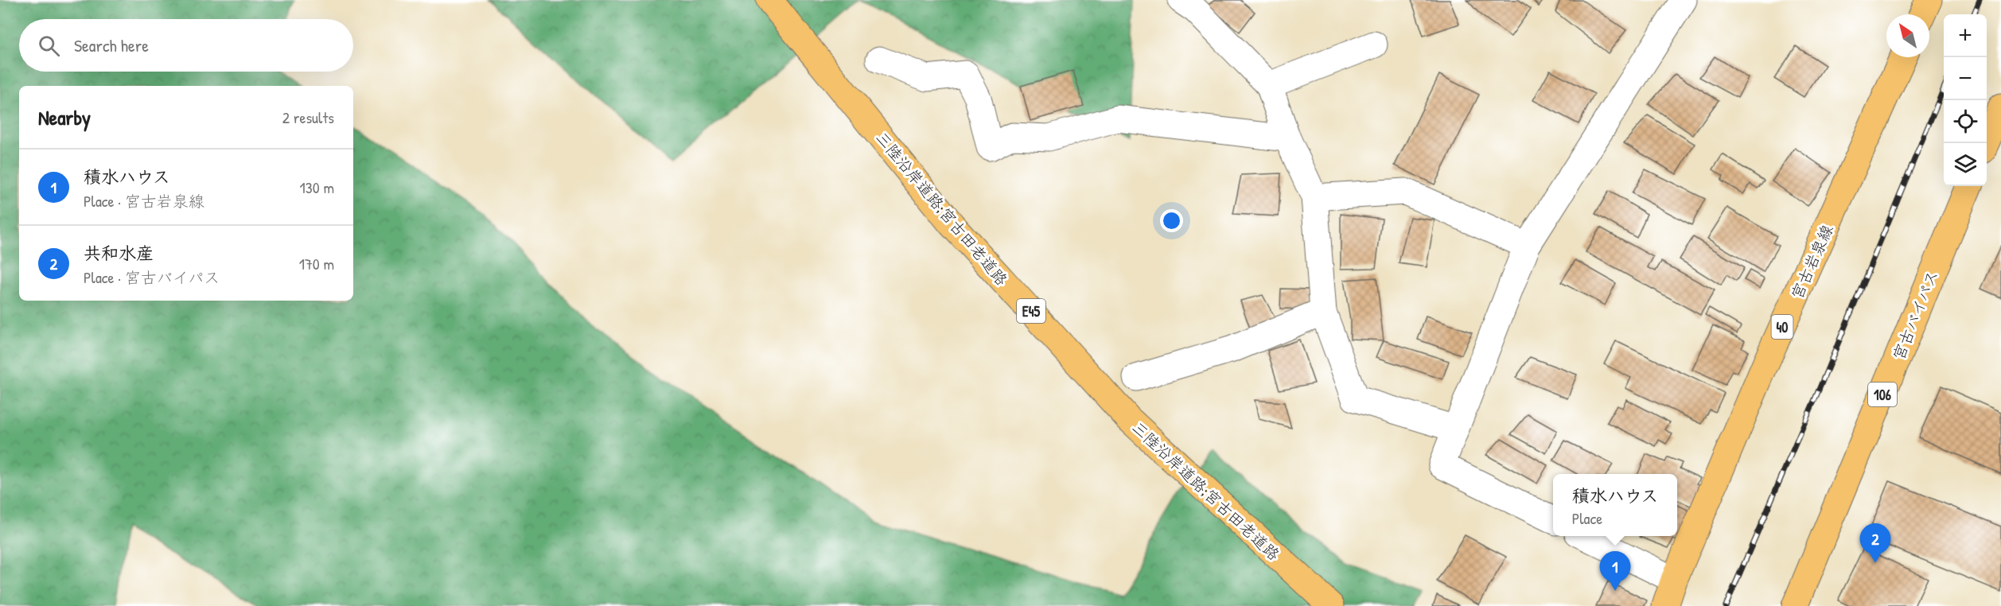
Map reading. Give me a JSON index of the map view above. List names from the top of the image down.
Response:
{
  "streets": {
    "main road": [
      "三陸沿岸道路;宮古田老道路",
      "宮古岩泉線",
      "E45",
      "宮古バイパス",
      "40",
      "106"
    ]
  },
  "north": "top left",
  "page": {
    "map_buttons": ["+", "−"],
    "search": "Search here",
    "heading": ["Nearby", "2 results"],
    "list": [
      {
        "mark": "1",
        "name": "積水ハウス",
        "note": "Place · 宮古岩泉線",
        "value": "130 m"
      },
      {
        "mark": "2",
        "name": "共和水産",
        "note": "Place · 宮古バイパス",
        "value": "170 m"
      }
    ],
    "popup": ["積水ハウス", "Place"],
    "pins": ["2", "1"]
  }
}
